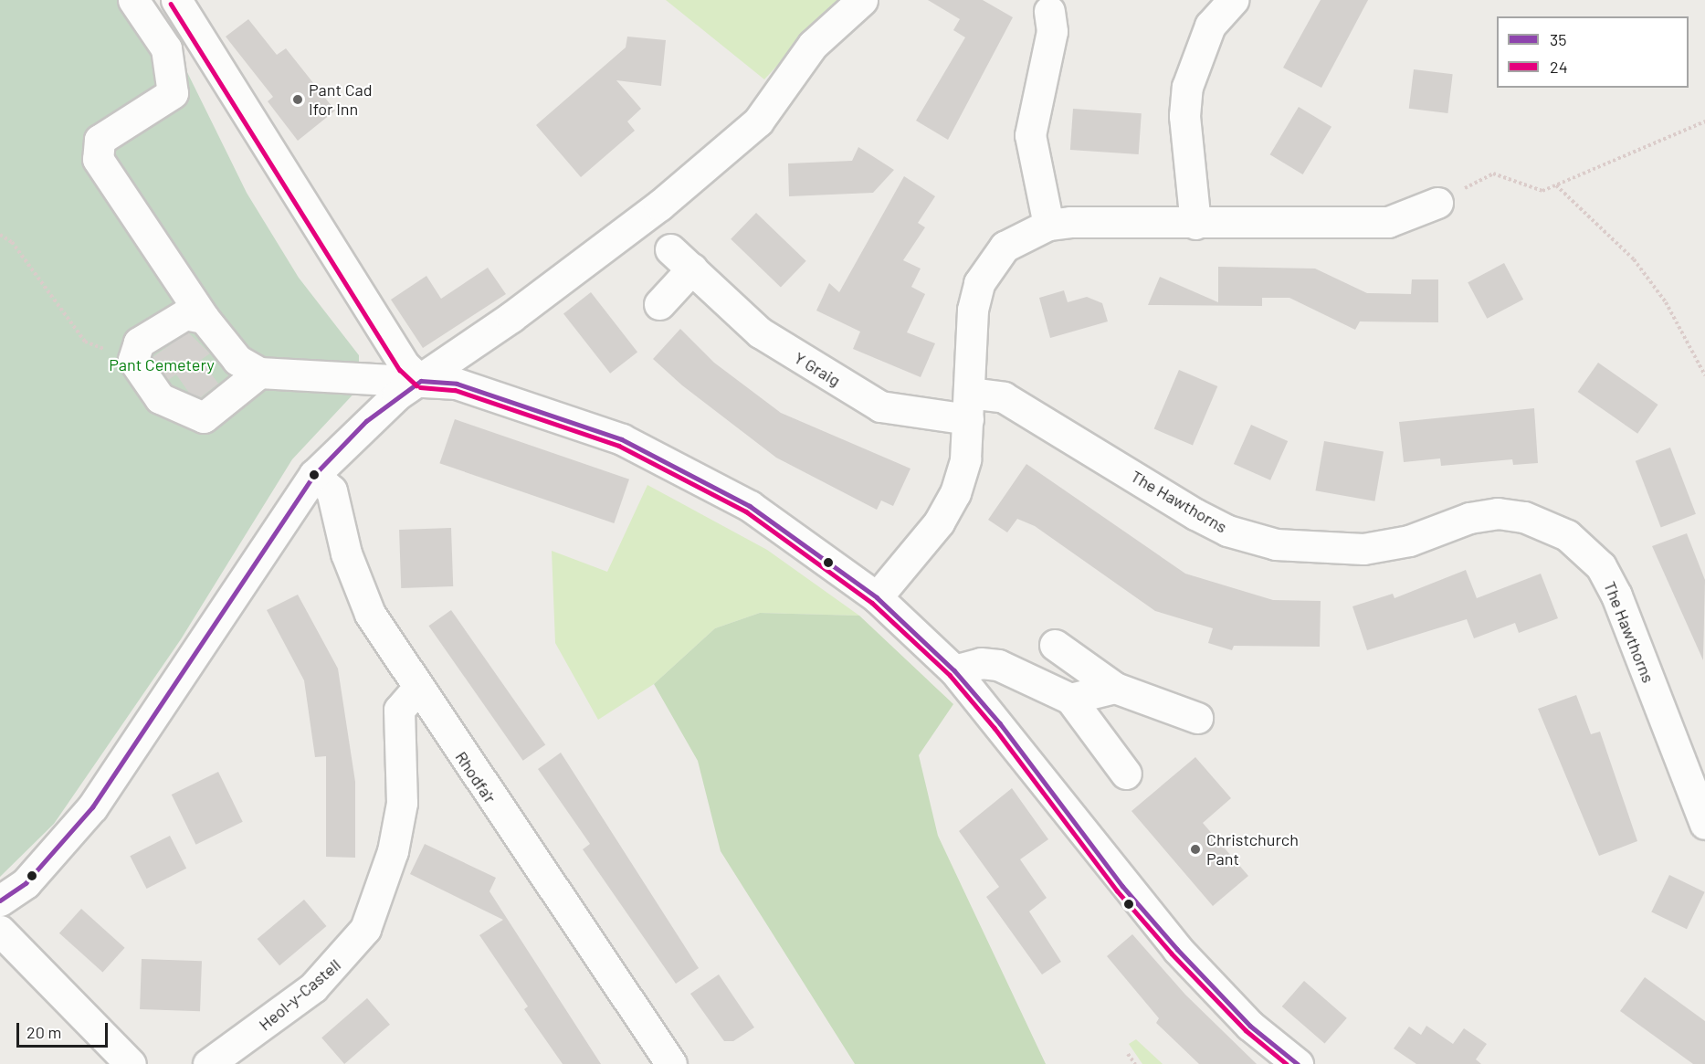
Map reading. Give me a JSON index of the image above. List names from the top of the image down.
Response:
{
  "streets": {
    "street": [
      "Y Graig",
      "The Hawthorns",
      "Rhodfa'r",
      "Heol-y-Castell"
    ]
  },
  "crossings": [
    ["Y Graig", "The Hawthorns"],
    ["Rhodfa'r", "Heol-y-Castell"]
  ],
  "parks": ["Pant Cemetery"],
  "places": ["Pant Cad Ifor Inn", "Christchurch Pant"],
  "lines": ["transit line 24", "transit line 35"],
  "legend": ["35", "24"],
  "scale_bar": "20 m"
}
